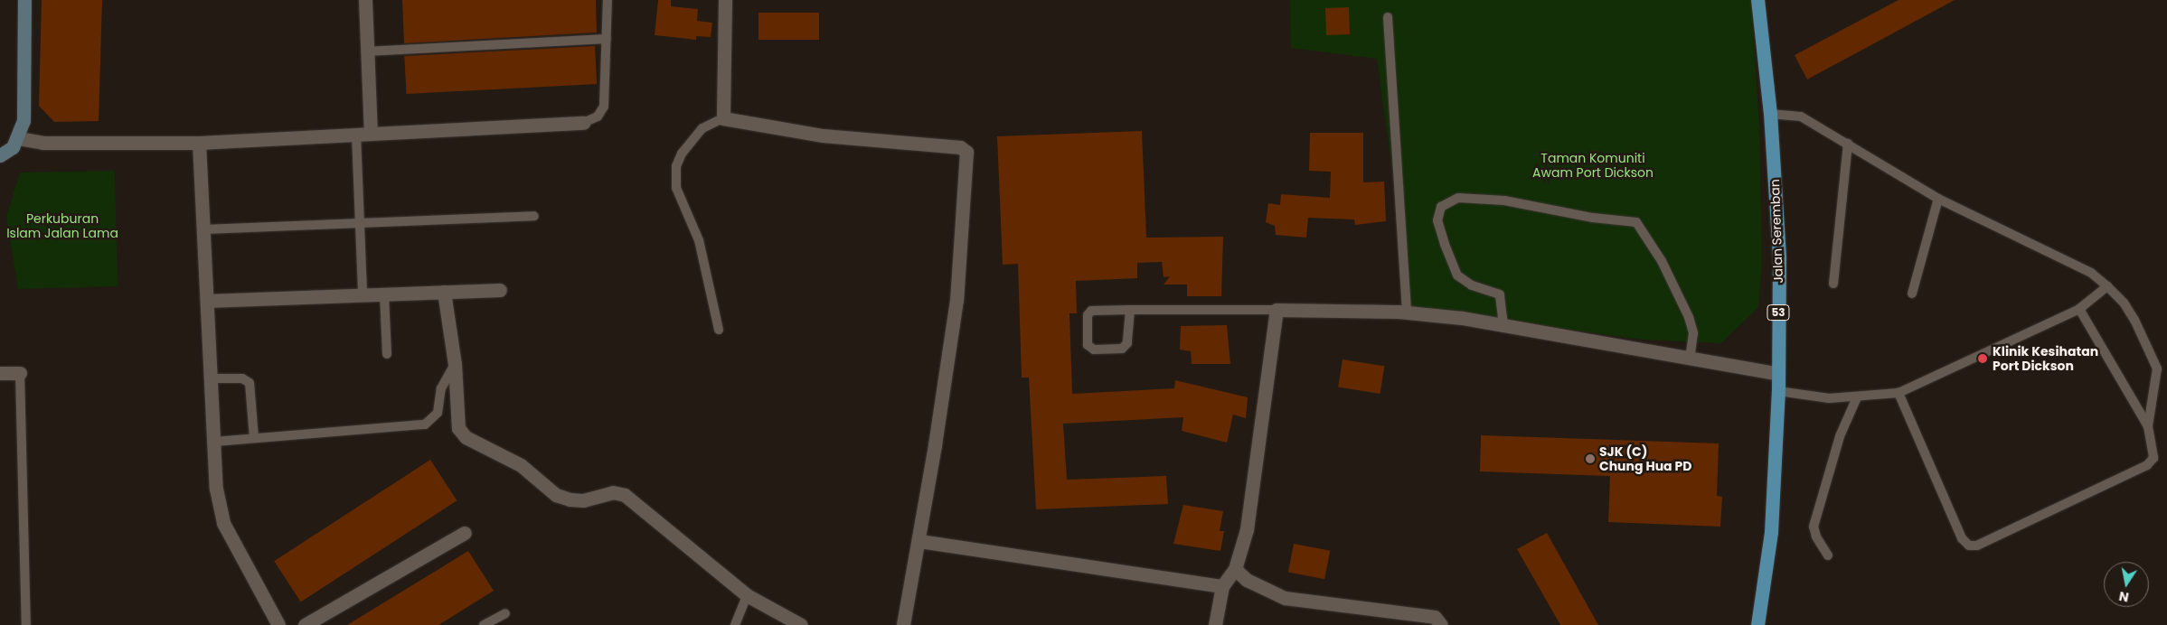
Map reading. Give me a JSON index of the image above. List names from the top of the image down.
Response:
{
  "streets": {
    "main road": ["Jalan Seremban", "53"]
  },
  "parks": ["Taman Komuniti Awam Port Dickson", "Perkuburan Islam Jalan Lama"],
  "places": ["Klinik Kesihatan Port Dickson", "SJK (C) Chung Hua PD"],
  "north": "bottom"
}
